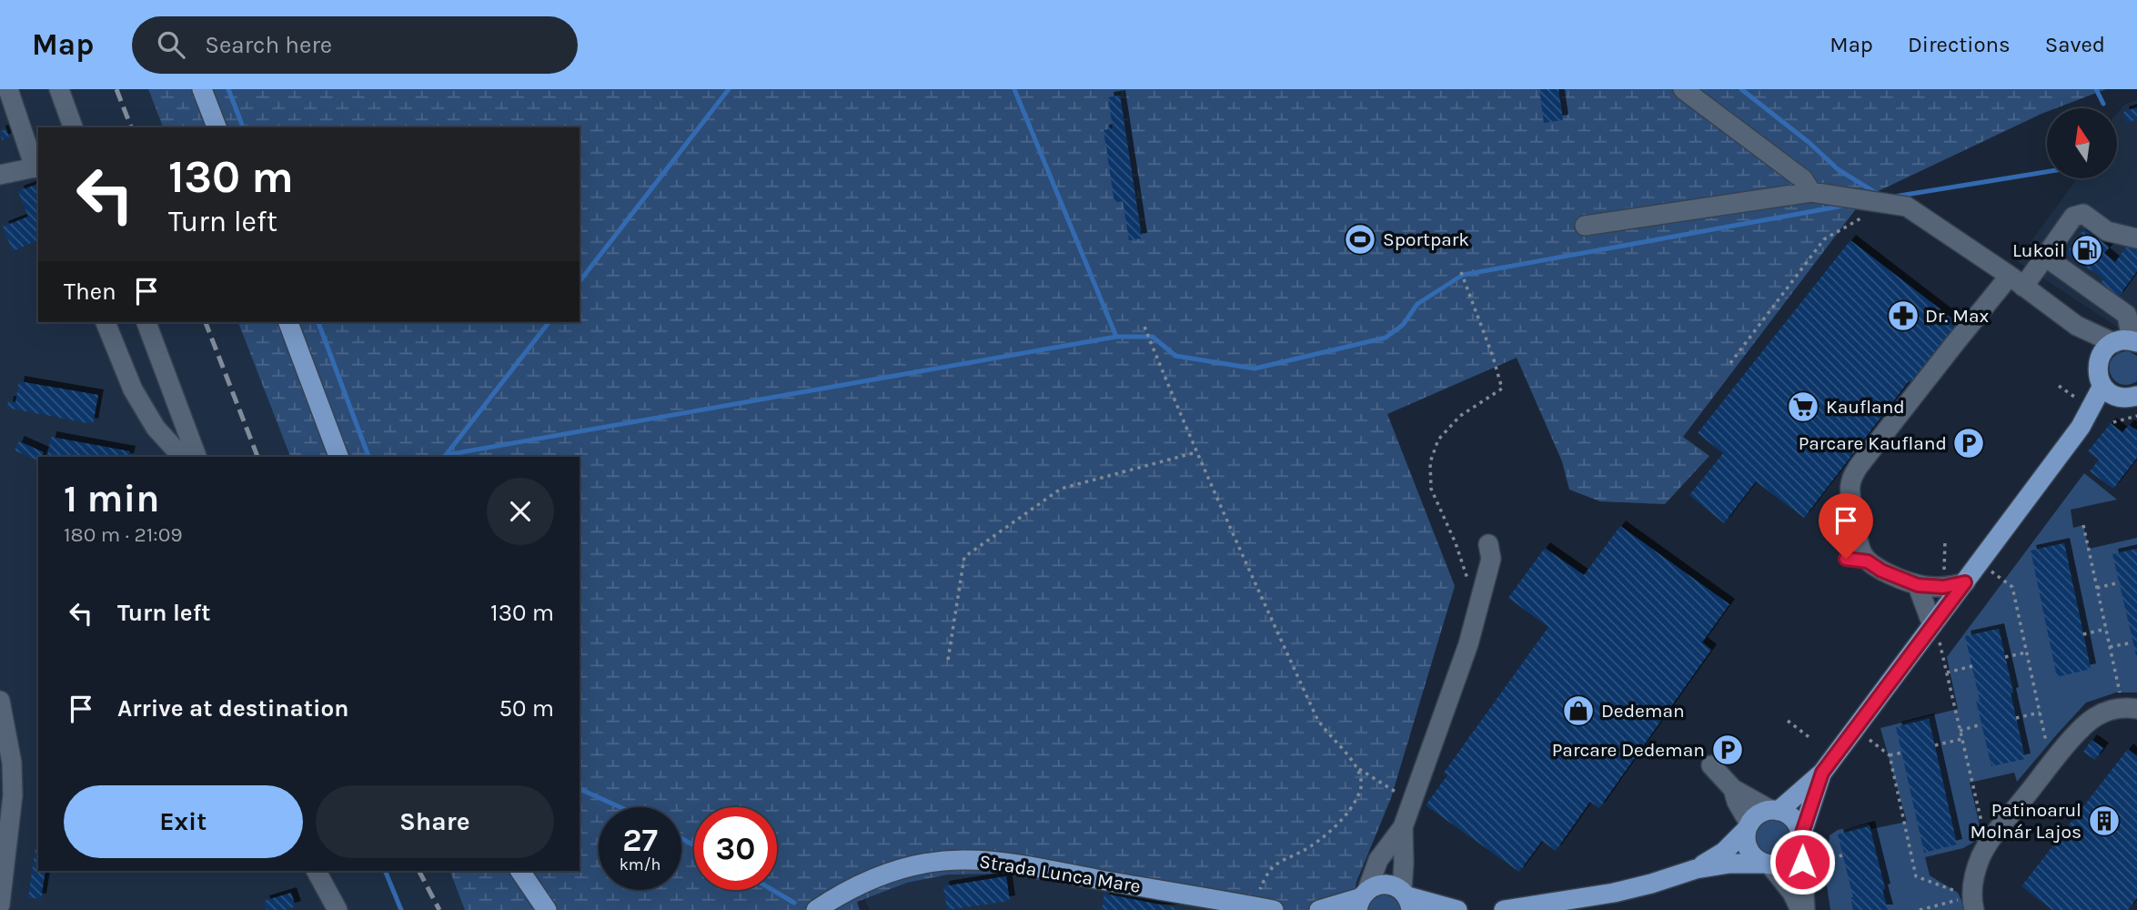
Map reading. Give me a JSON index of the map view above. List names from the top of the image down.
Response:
{
  "streets": {
    "main road": ["Strada Lunca Mare"]
  },
  "places": {
    "sports": ["Sportpark"],
    "fuel station": ["Lukoil"],
    "pharmacy": ["Dr. Max"],
    "supermarket": ["Kaufland"],
    "parking": ["Parcare Kaufland", "Parcare Dedeman"],
    "shop": ["Dedeman"],
    "building": ["Patinoarul Molnár Lajos"]
  },
  "north": "top",
  "page": {
    "header": "Map",
    "search": "Search here",
    "nav": ["Map", "Directions", "Saved"],
    "turn": ["130 m", "Turn left"],
    "then": "Then",
    "heading": ["1 min", "180 m · 21:09"],
    "list": [
      {
        "name": "Turn left",
        "value": "130 m"
      },
      {
        "name": "Arrive at destination",
        "value": "50 m"
      }
    ],
    "buttons": ["Exit", "Share"],
    "speed": "27 km/h",
    "limit": "30"
  }
}
